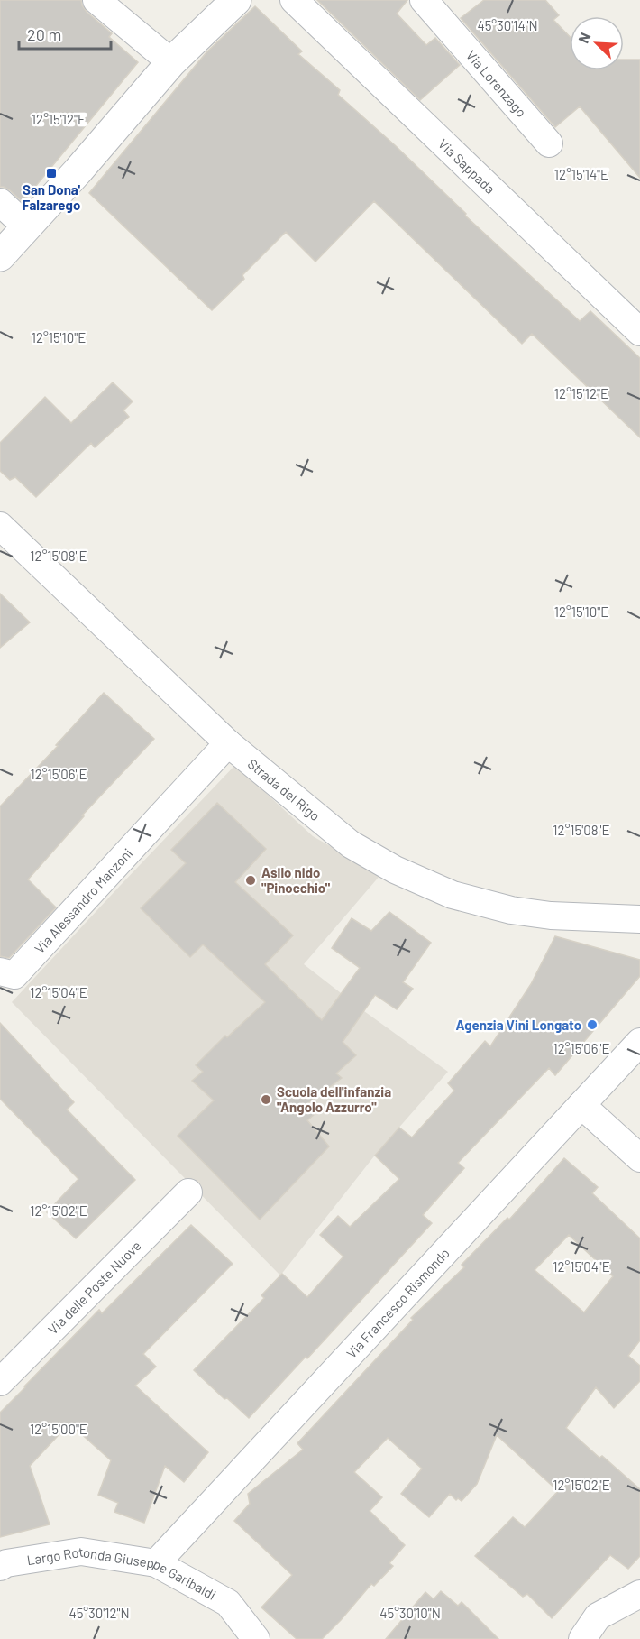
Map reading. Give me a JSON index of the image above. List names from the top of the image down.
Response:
{
  "streets": {
    "street": [
      "Via Lorenzago",
      "Via Sappada",
      "Strada del Rigo",
      "Via Alessandro Manzoni",
      "Via delle Poste Nuove",
      "Via Francesco Rismondo",
      "Largo Rotonda Giuseppe Garibaldi"
    ]
  },
  "crossings": [
    ["Strada del Rigo", "Via Alessandro Manzoni"],
    ["Via Francesco Rismondo", "Largo Rotonda Giuseppe Garibaldi"]
  ],
  "places": {
    "transit": ["San Dona' Falzarego"],
    "other": ["Asilo nido \"Pinocchio\"", "Agenzia Vini Longato", "Scuola dell'infanzia \"Angolo Azzurro\""]
  },
  "scale_bar": "20 m",
  "north": "top left",
  "coordinates": [
    "45°30'14\"N",
    "12°15'12\"E",
    "12°15'14\"E",
    "12°15'10\"E",
    "12°15'08\"E",
    "12°15'06\"E",
    "12°15'04\"E",
    "12°15'02\"E",
    "12°15'00\"E",
    "45°30'12\"N",
    "45°30'10\"N"
  ]
}
